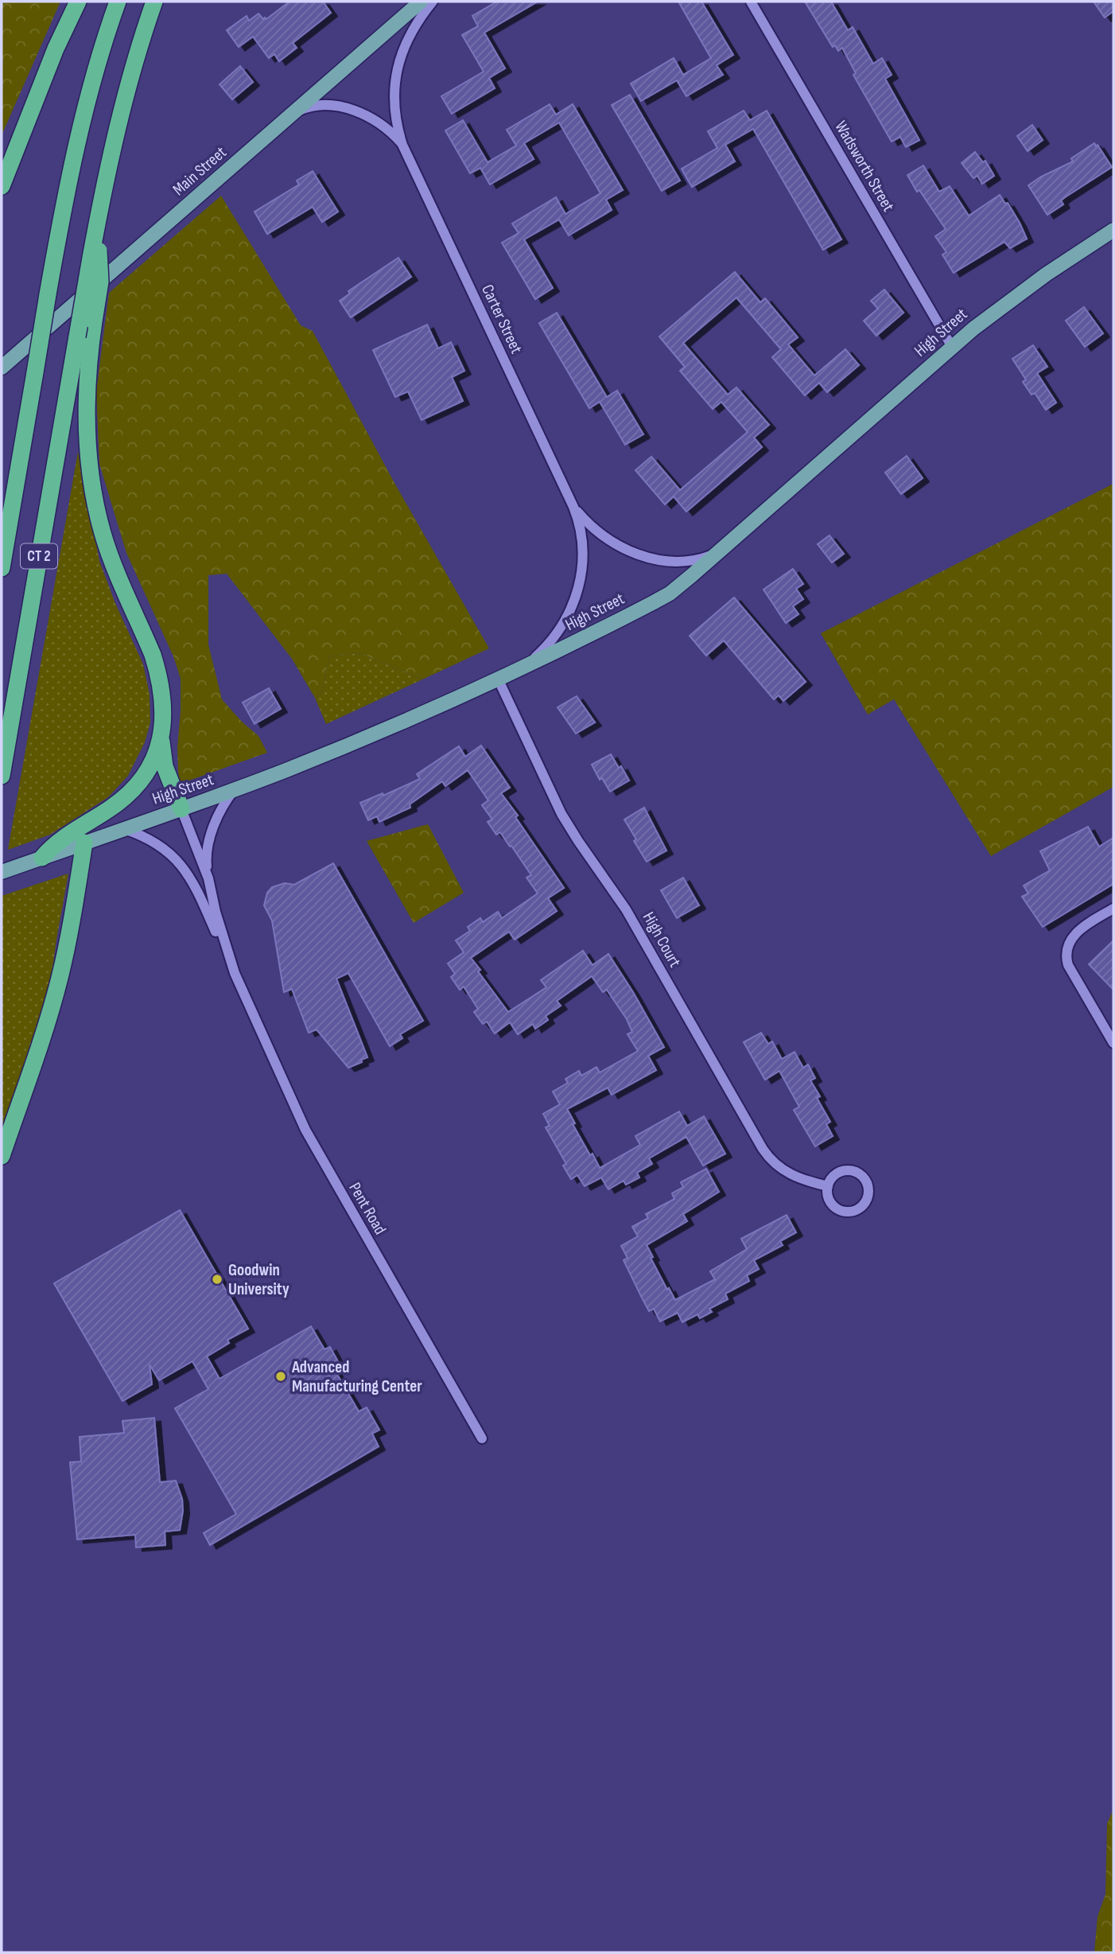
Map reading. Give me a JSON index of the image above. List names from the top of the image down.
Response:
{
  "streets": {
    "highway": ["CT 2"],
    "main road": ["Main Street", "High Street"],
    "street": [
      "Wadsworth Street",
      "Carter Street",
      "High Court",
      "Pent Road"
    ]
  },
  "crossings": [
    ["Wadsworth Street", "High Street"],
    ["Main Street", "Carter Street"],
    ["Carter Street", "High Street"],
    ["High Street", "High Court"],
    ["High Street", "Pent Road"]
  ],
  "places": ["Goodwin University", "Advanced Manufacturing Center"]
}
